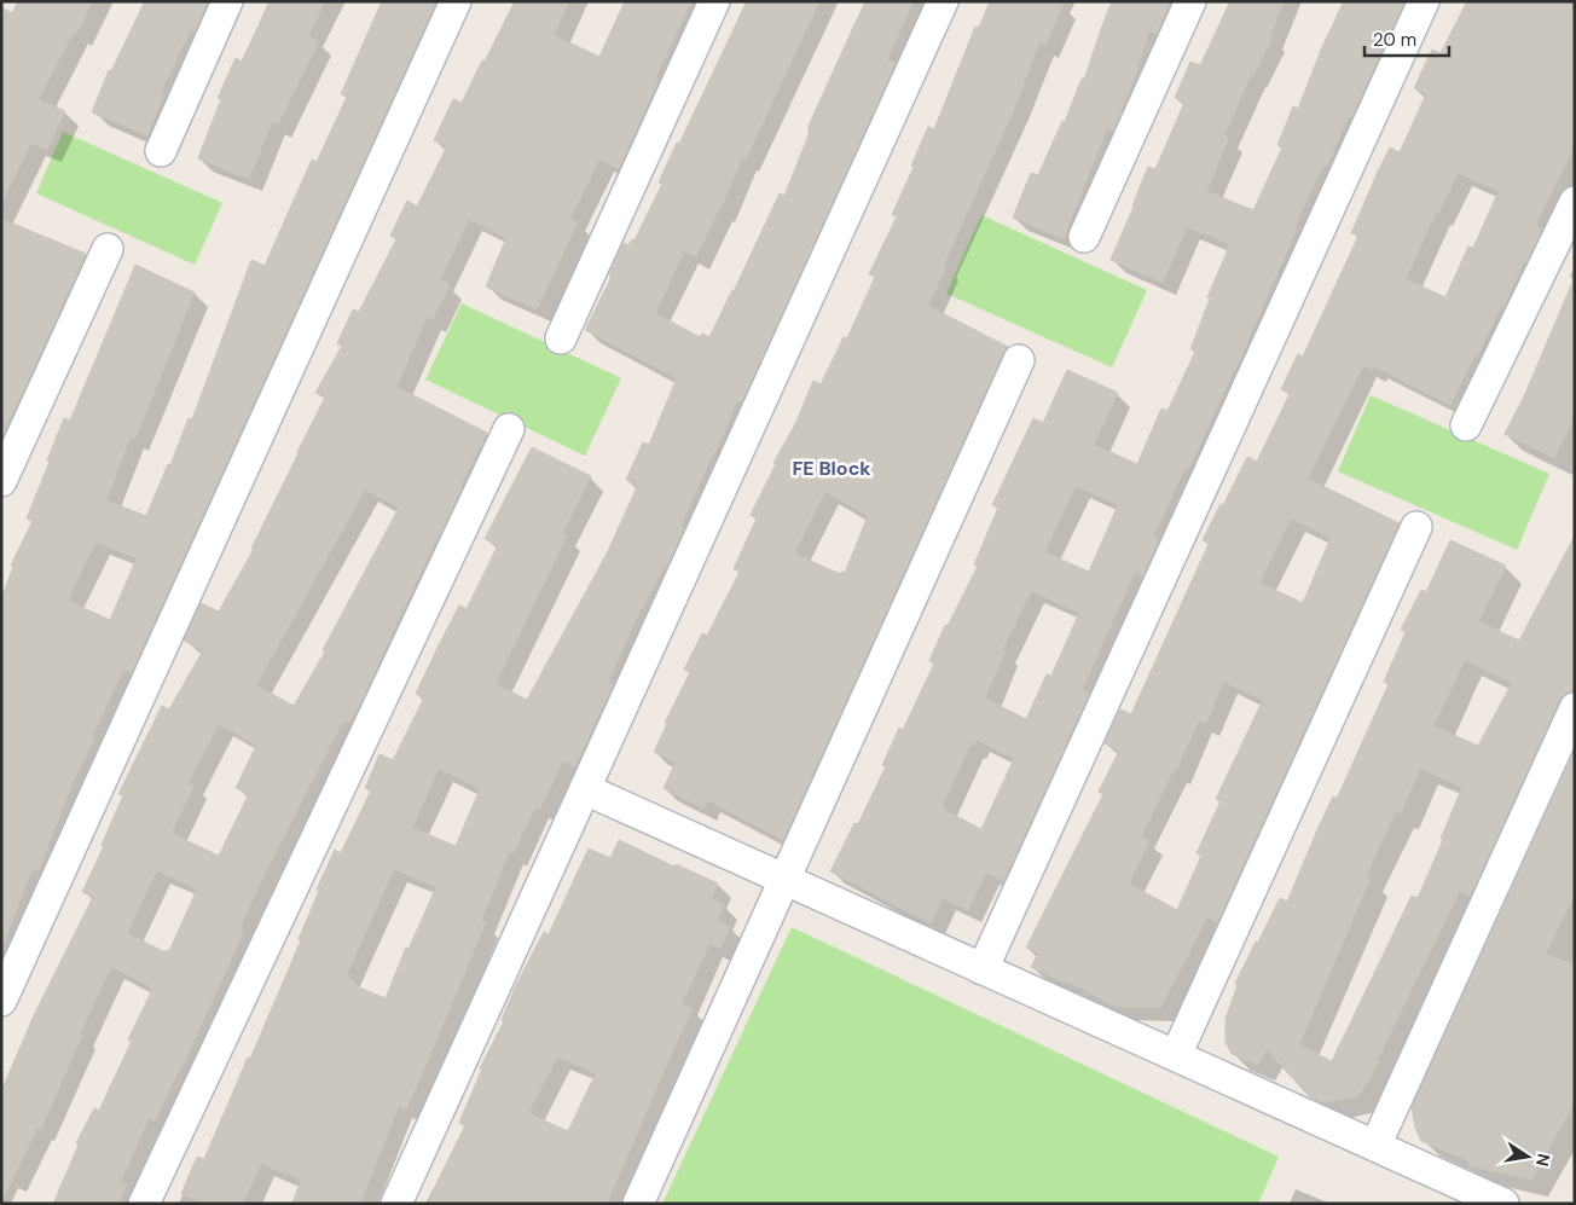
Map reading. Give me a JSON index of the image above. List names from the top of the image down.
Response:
{
  "districts": ["FE Block"],
  "scale_bar": "20 m",
  "north": "right"
}
